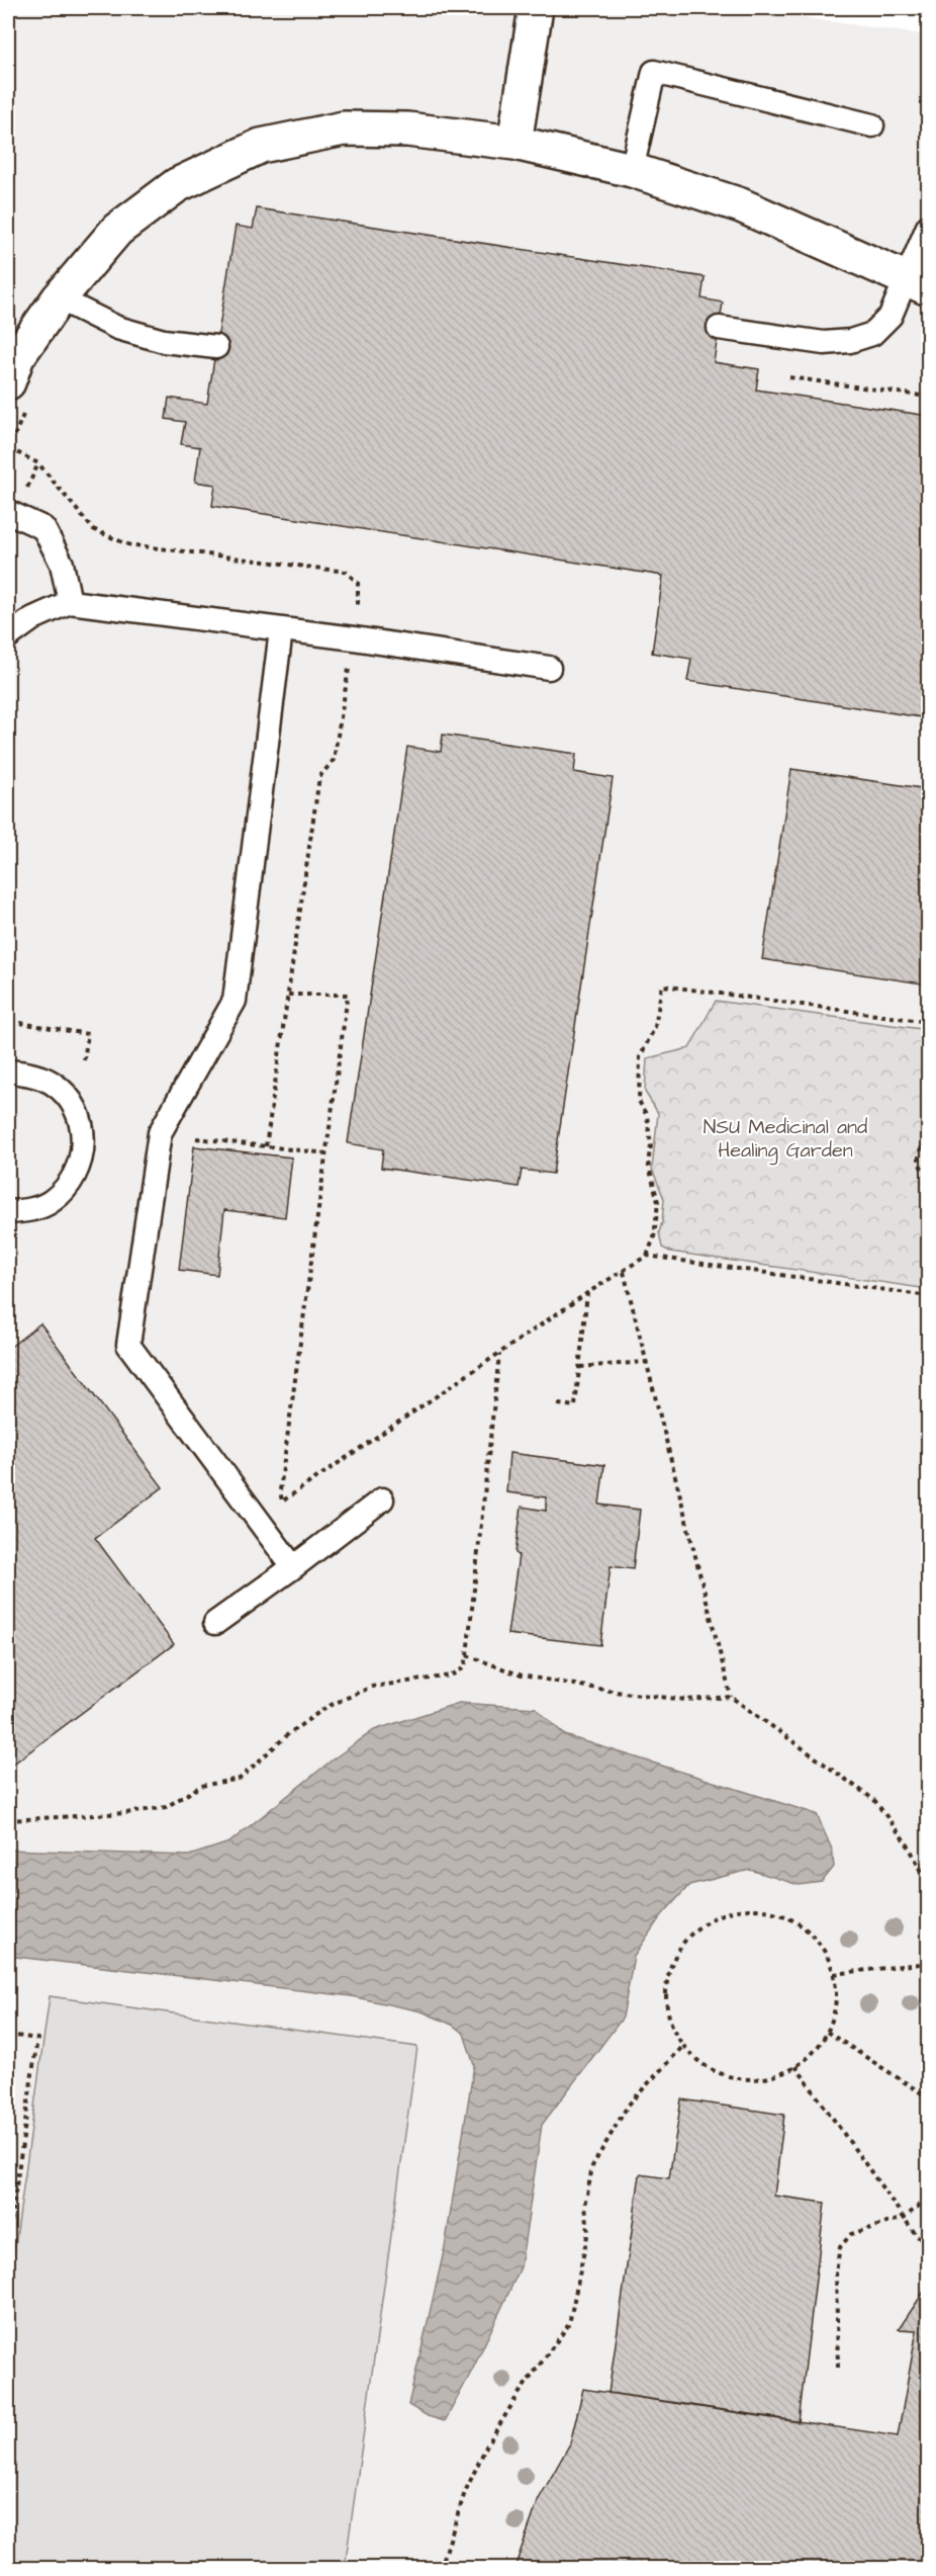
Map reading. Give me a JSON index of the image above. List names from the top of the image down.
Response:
{
  "parks": ["NSU Medicinal and Healing Garden"]
}
